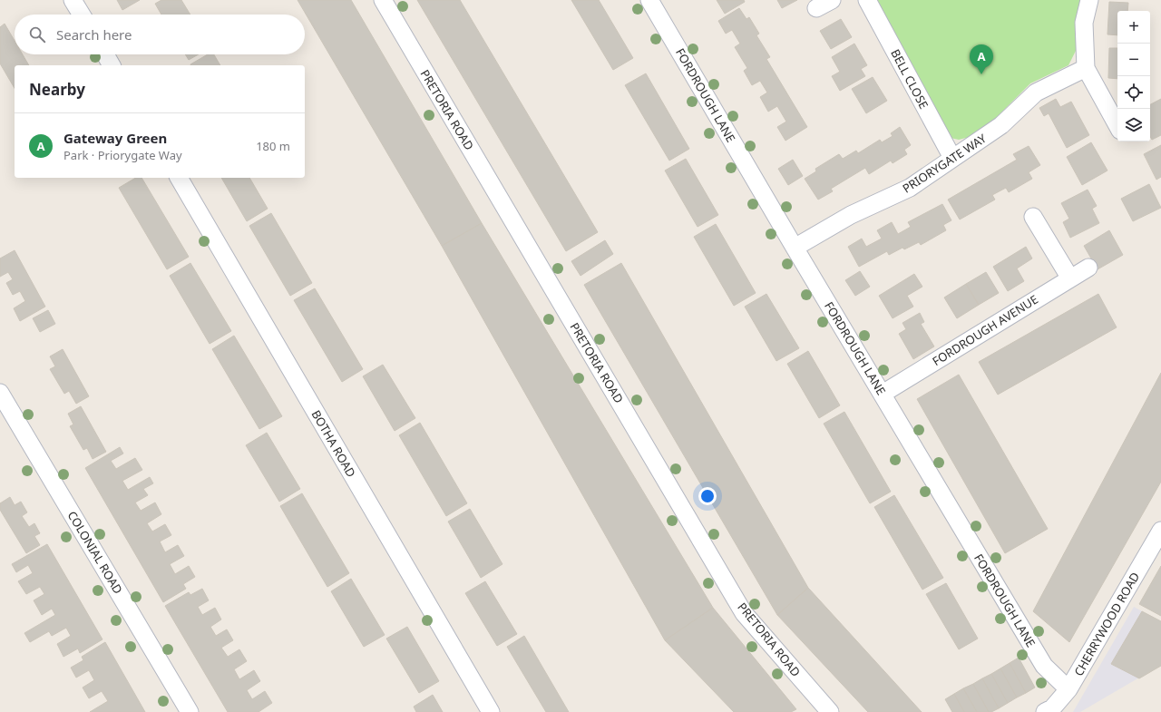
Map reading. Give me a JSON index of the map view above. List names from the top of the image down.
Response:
{
  "streets": {
    "street": [
      "BELL CLOSE",
      "FORDROUGH LANE",
      "PRETORIA ROAD",
      "PRIORYGATE WAY",
      "FORDROUGH AVENUE",
      "BOTHA ROAD",
      "COLONIAL ROAD",
      "CHERRYWOOD ROAD"
    ]
  },
  "crossings": [
    ["BELL CLOSE", "PRIORYGATE WAY"],
    ["FORDROUGH LANE", "PRIORYGATE WAY"],
    ["FORDROUGH LANE", "FORDROUGH AVENUE"],
    ["FORDROUGH LANE", "CHERRYWOOD ROAD"]
  ],
  "page": {
    "map_buttons": ["+", "−"],
    "search": "Search here",
    "pins": "A",
    "heading": "Nearby",
    "list": [
      {
        "mark": "A",
        "name": "Gateway Green",
        "note": "Park · Priorygate Way",
        "value": "180 m"
      }
    ]
  }
}
